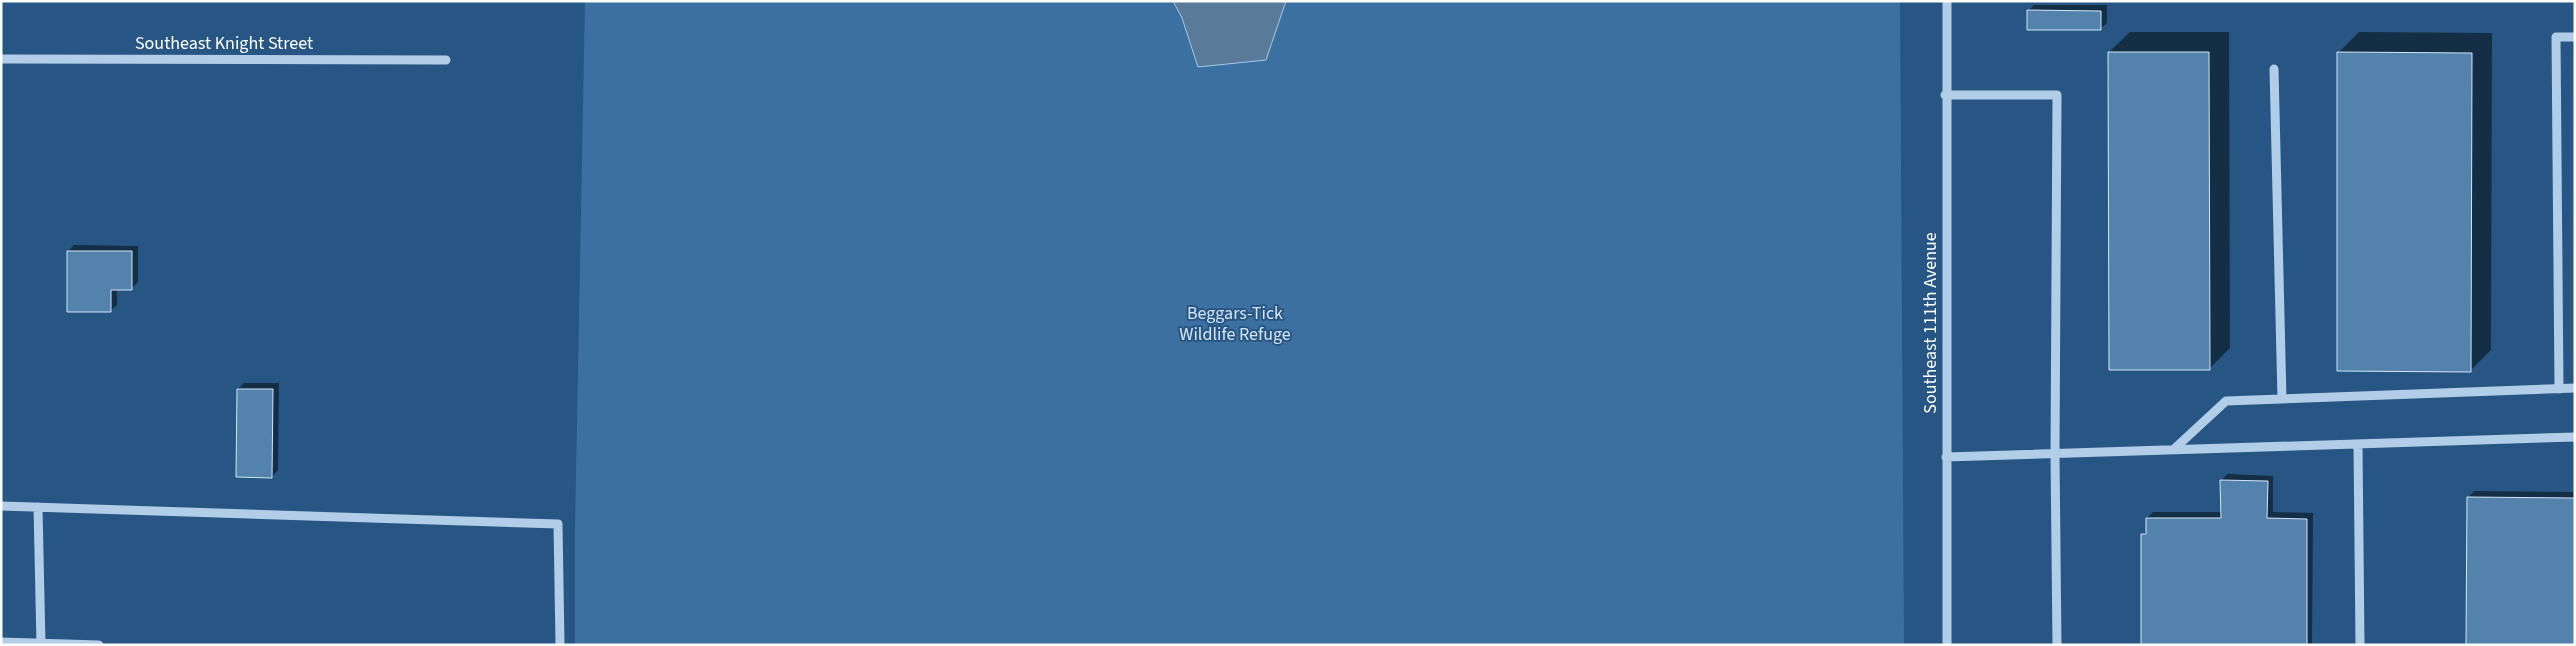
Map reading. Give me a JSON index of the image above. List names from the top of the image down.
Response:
{
  "streets": {
    "street": ["Southeast Knight Street", "Southeast 111th Avenue"]
  },
  "parks": ["Beggars-Tick Wildlife Refuge"]
}
